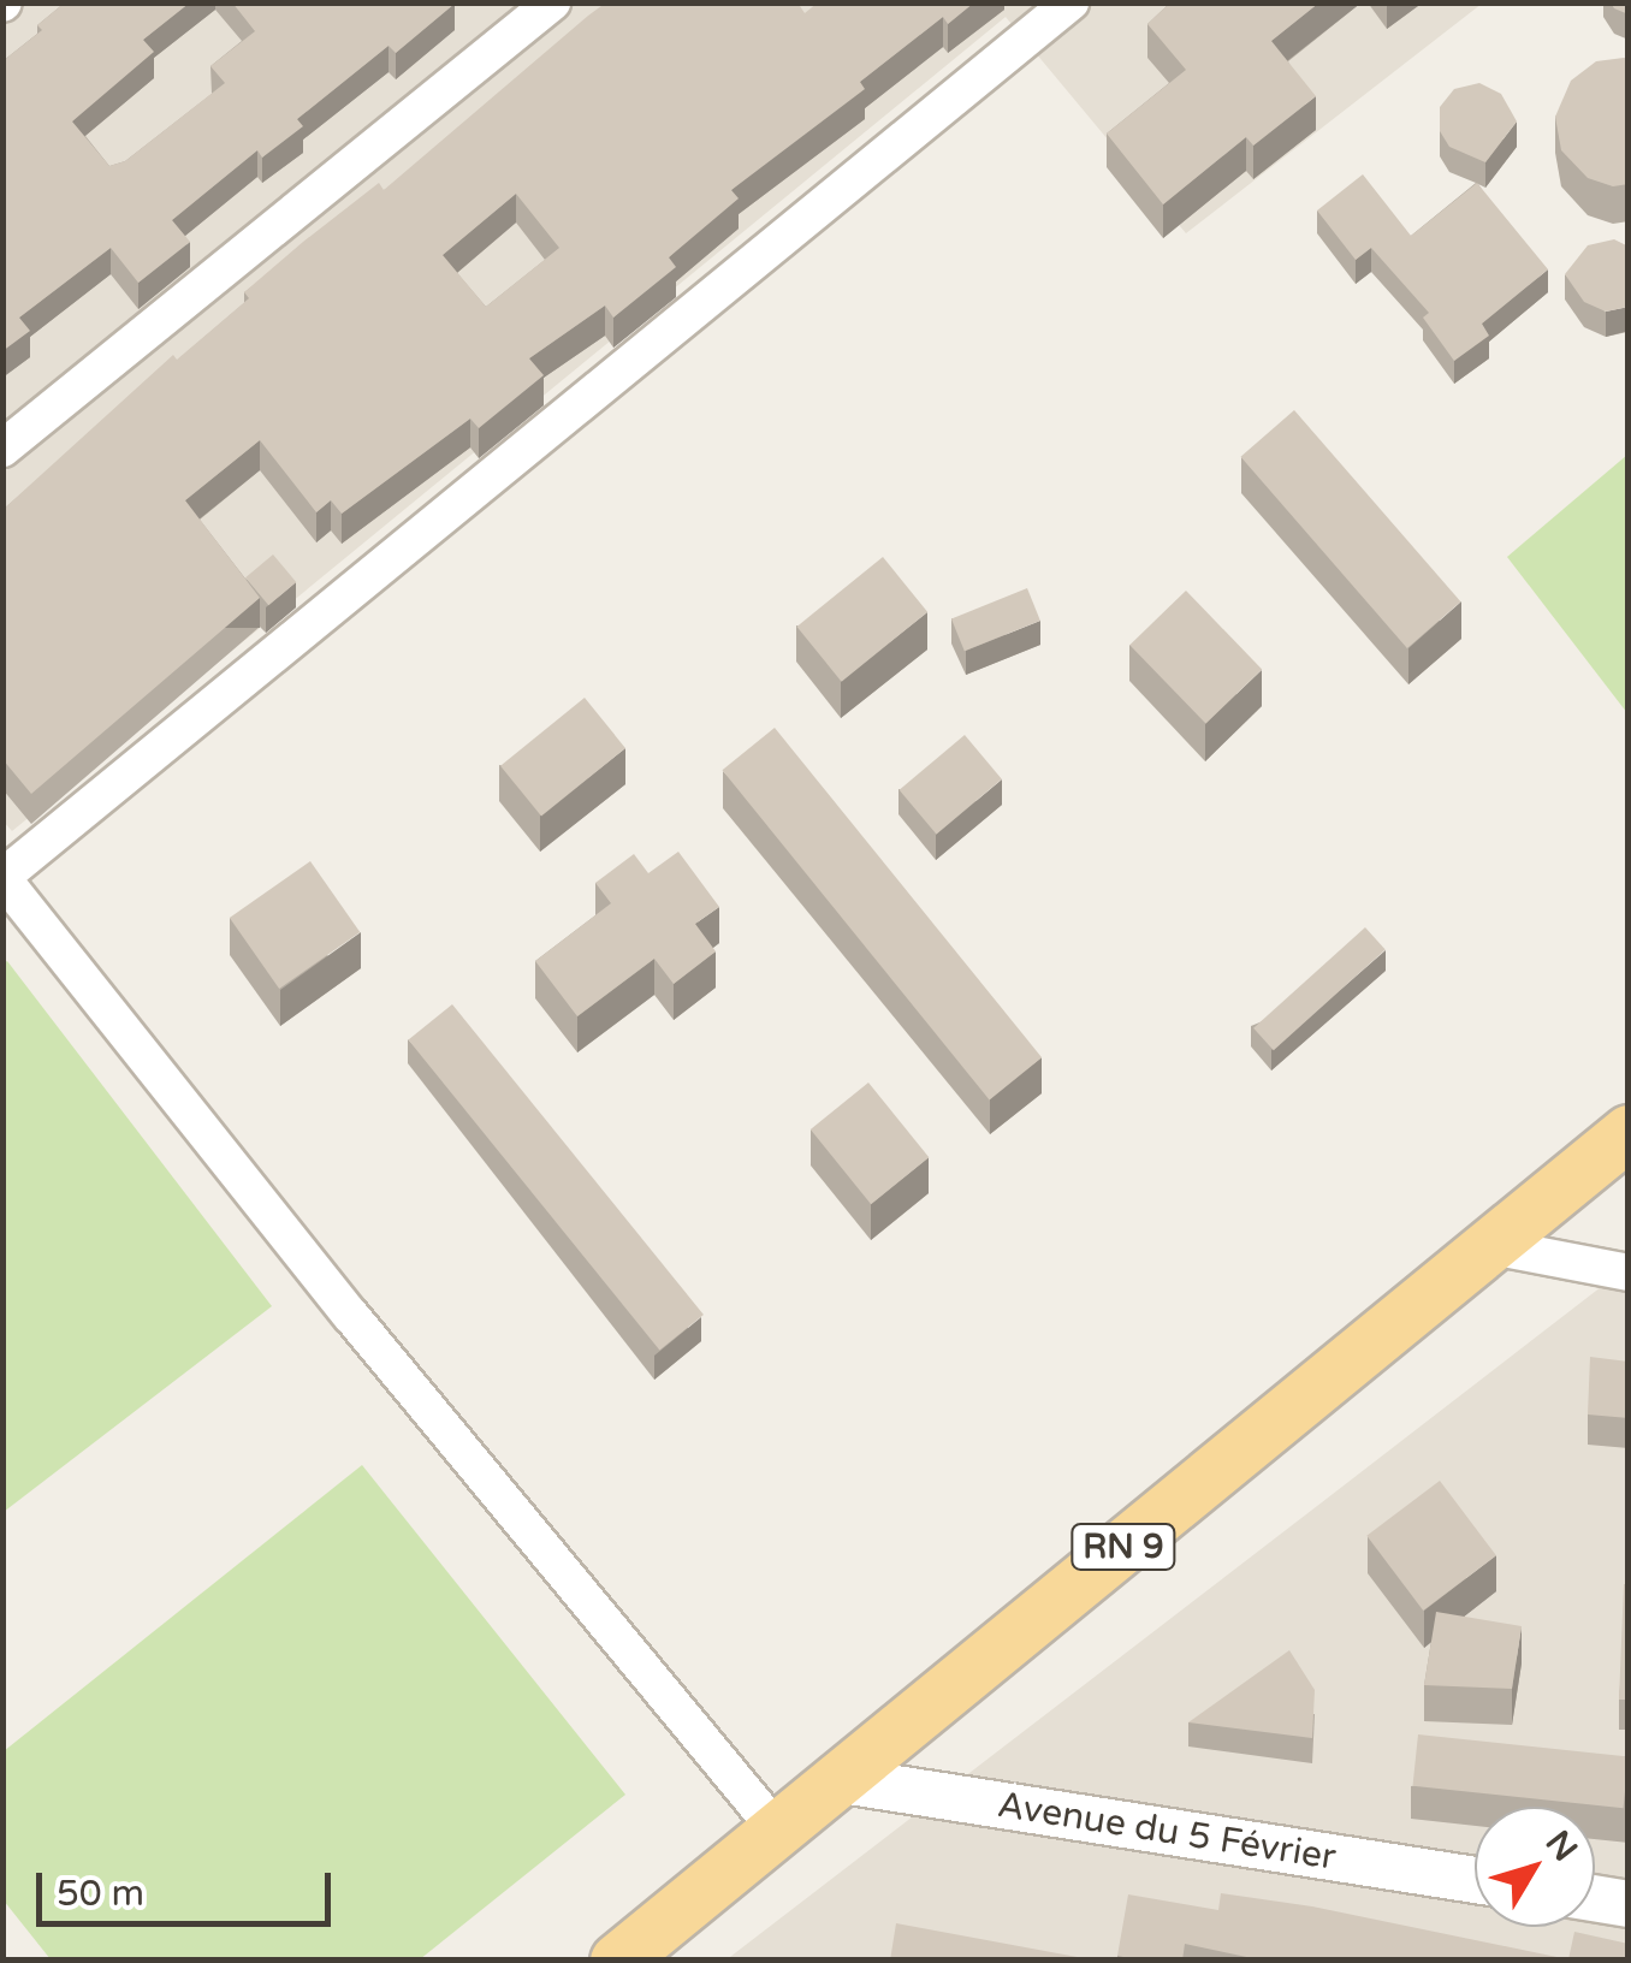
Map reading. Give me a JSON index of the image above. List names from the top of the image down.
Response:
{
  "streets": {
    "main road": ["RN 9"],
    "street": ["Avenue du 5 Février"]
  },
  "crossings": [
    ["RN 9", "Avenue du 5 Février"]
  ],
  "scale_bar": "50 m",
  "north": "top right"
}
